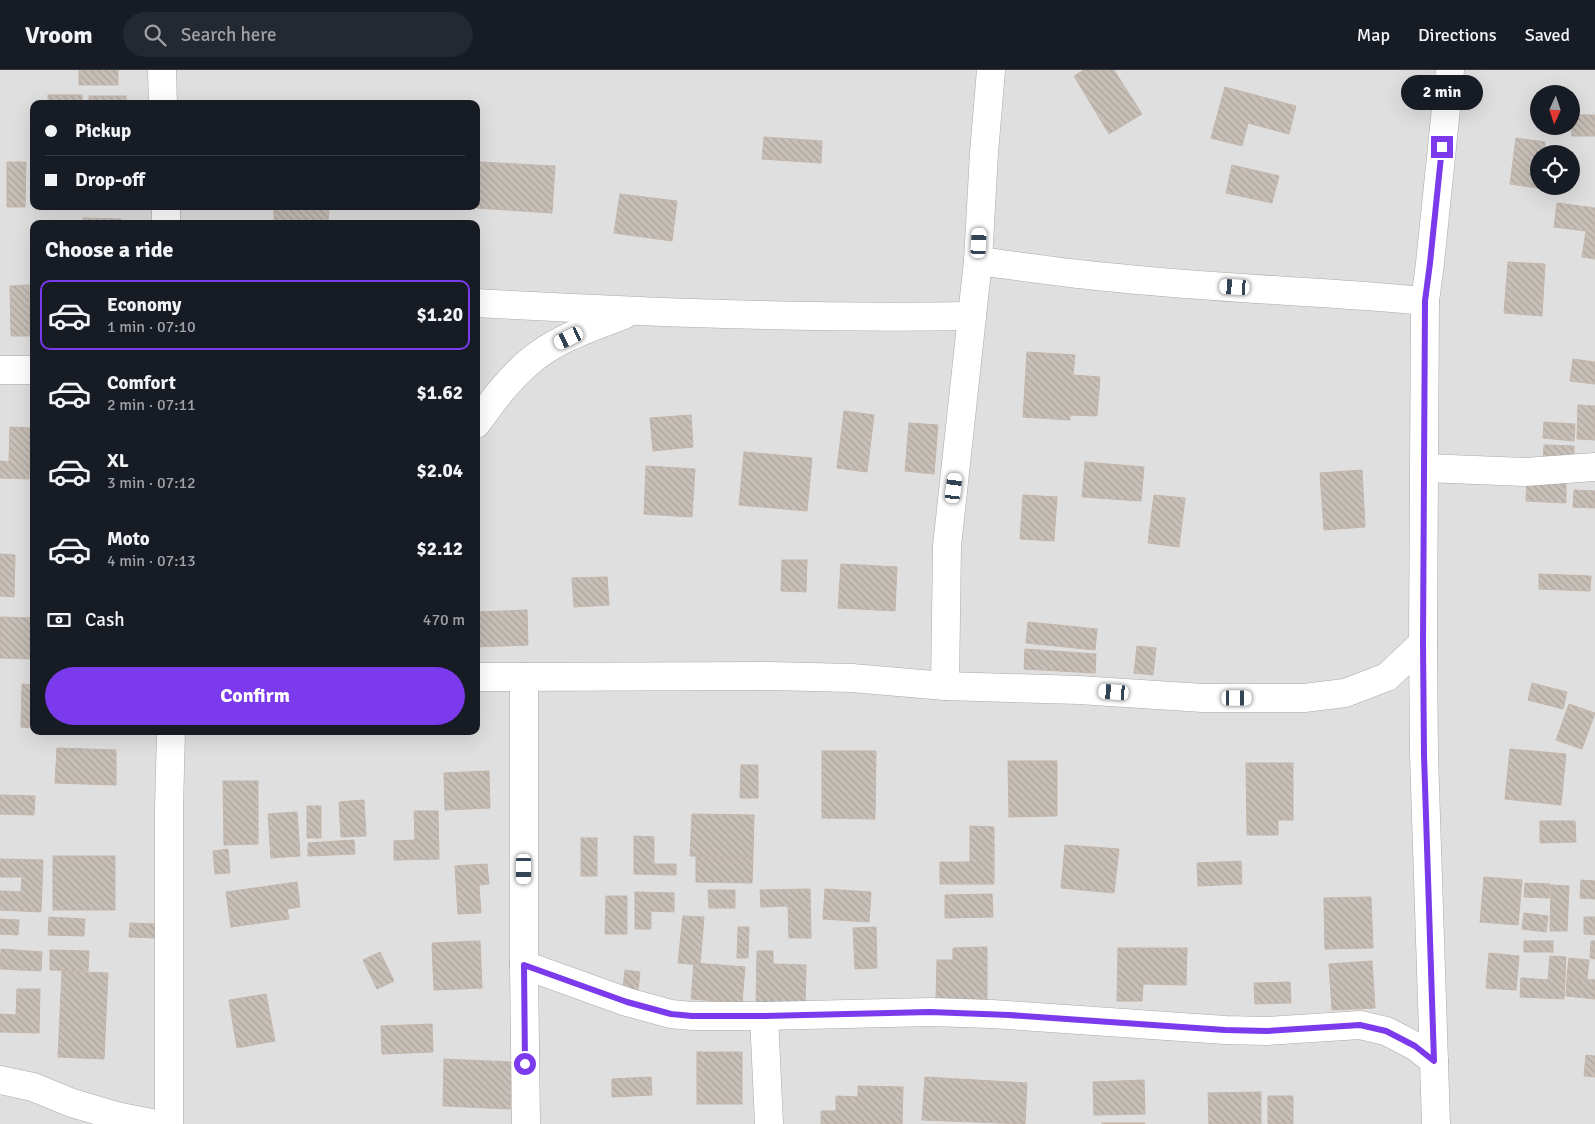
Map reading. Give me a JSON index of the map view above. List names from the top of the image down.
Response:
{
  "north": "bottom",
  "page": {
    "header": "Vroom",
    "search": "Search here",
    "nav": ["Map", "Directions", "Saved"],
    "bubble": "2 min",
    "banner": ["Pickup", "Drop-off"],
    "heading": "Choose a ride",
    "list": [
      {
        "name": "Economy",
        "note": "1 min · 07:10",
        "value": "$1.20"
      },
      {
        "name": "Comfort",
        "note": "2 min · 07:11",
        "value": "$1.62"
      },
      {
        "name": "XL",
        "note": "3 min · 07:12",
        "value": "$2.04"
      },
      {
        "name": "Moto",
        "note": "4 min · 07:13",
        "value": "$2.12"
      }
    ],
    "pay": ["Cash", "470 m"],
    "buttons": "Confirm"
  }
}
